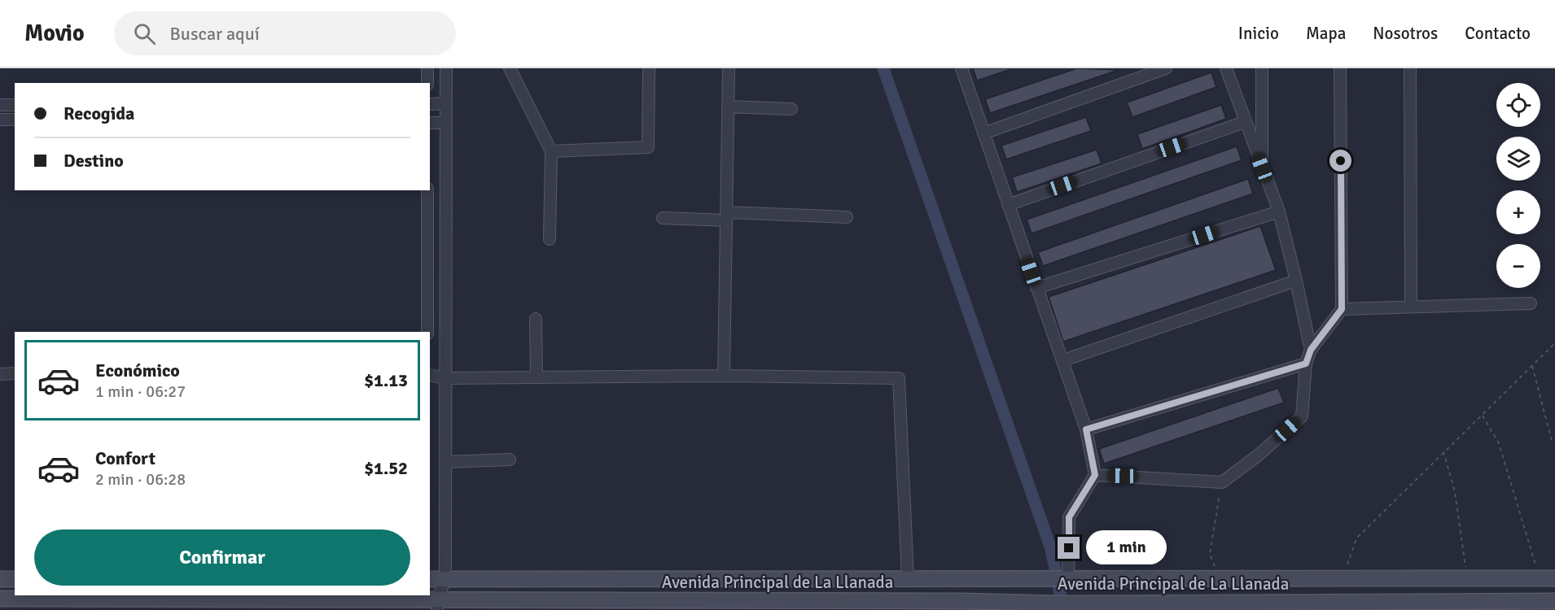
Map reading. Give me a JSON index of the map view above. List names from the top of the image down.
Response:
{
  "streets": {
    "main road": ["Avenida Principal de La Llanada"]
  },
  "page": {
    "header": "Movio",
    "search": "Buscar aquí",
    "nav": [
      "Inicio",
      "Mapa",
      "Nosotros",
      "Contacto"
    ],
    "map_buttons": ["+", "−"],
    "banner": ["Recogida", "Destino"],
    "list": [
      {
        "name": "Económico",
        "note": "1 min · 06:27",
        "value": "$1.13"
      },
      {
        "name": "Confort",
        "note": "2 min · 06:28",
        "value": "$1.52"
      }
    ],
    "buttons": "Confirmar",
    "bubble": "1 min"
  }
}
